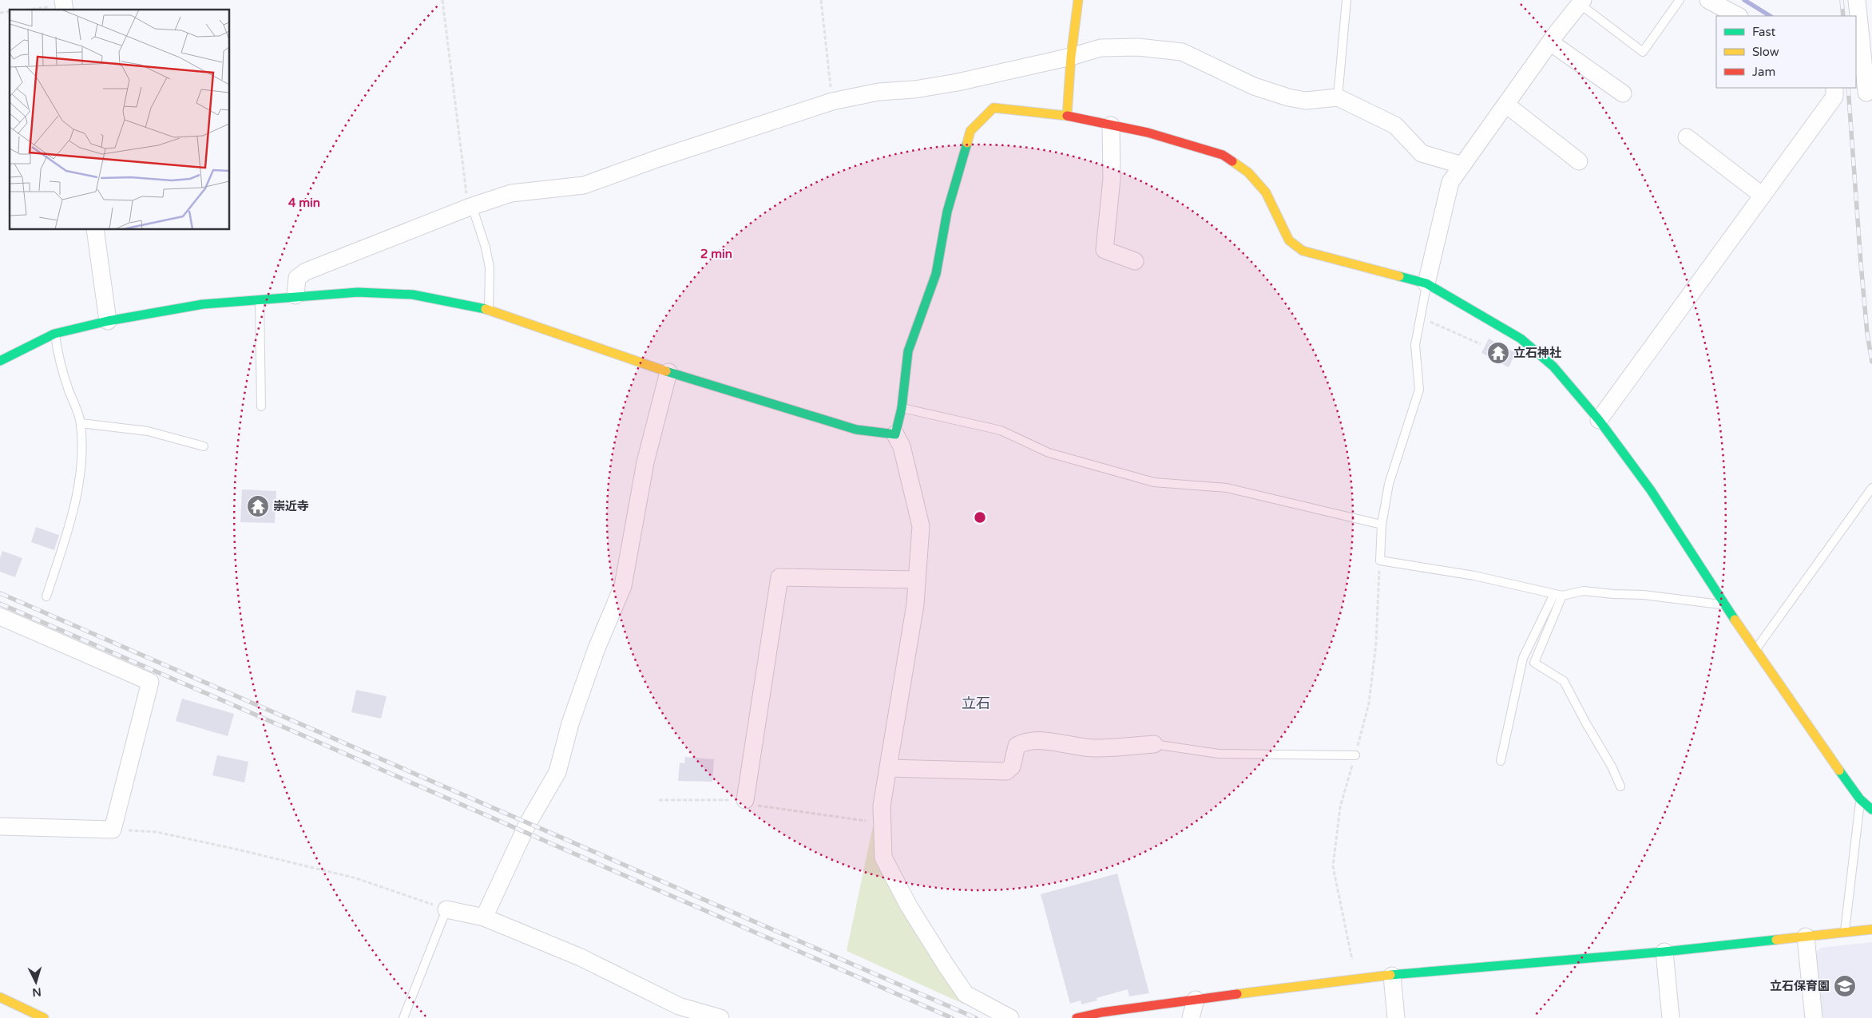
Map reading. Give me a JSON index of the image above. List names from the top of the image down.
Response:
{
  "districts": ["立石"],
  "places": {
    "temple": ["立石神社", "崇近寺"],
    "school or university": ["立石保育園"]
  },
  "legend": ["Fast", "Slow", "Jam"],
  "north": "bottom",
  "rings": ["4 min", "2 min"]
}
